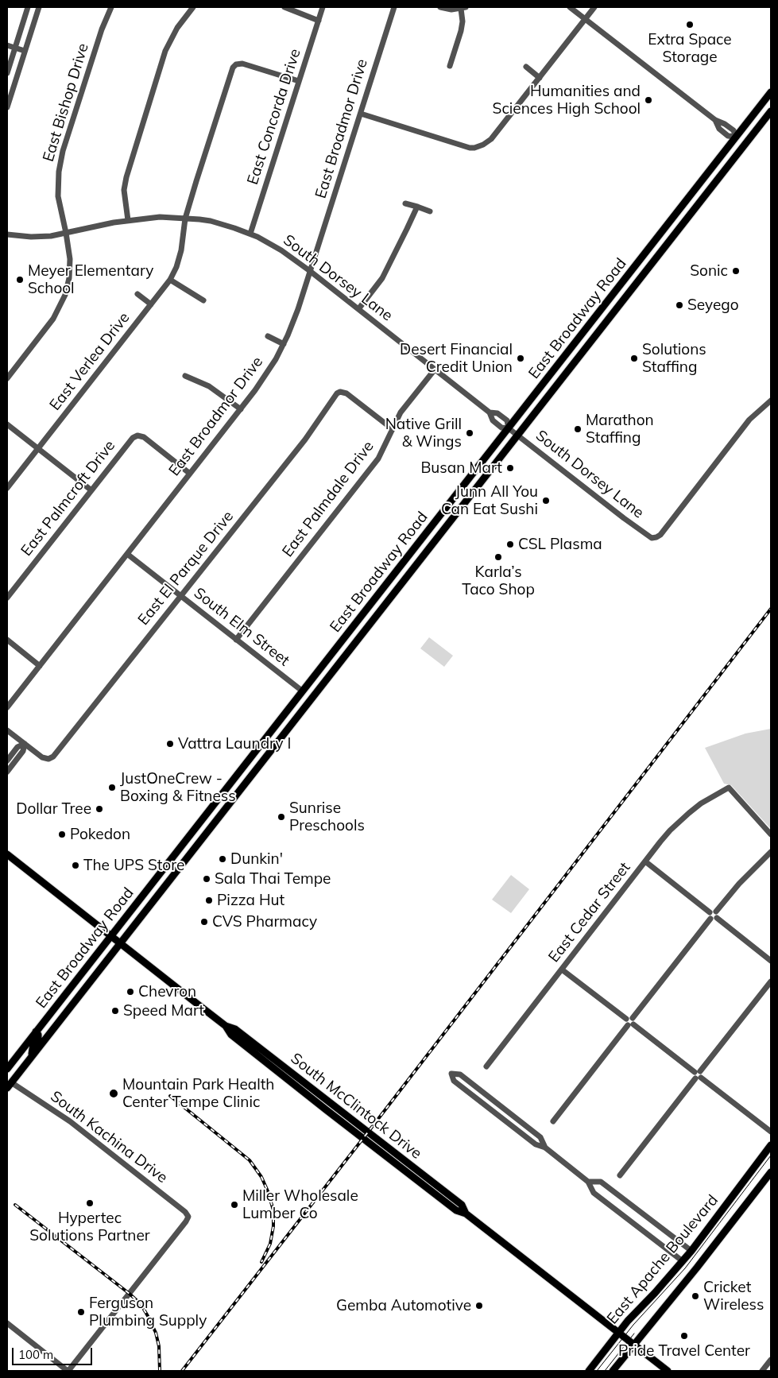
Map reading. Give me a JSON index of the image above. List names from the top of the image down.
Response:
{
  "streets": {
    "main road": ["East Broadway Road", "South McClintock Drive", "East Apache Boulevard"],
    "street": [
      "East Bishop Drive",
      "East Concorda Drive",
      "East Broadmor Drive",
      "South Dorsey Lane",
      "East Verlea Drive",
      "East Palmcroft Drive",
      "East Palmdale Drive",
      "East El Parque Drive",
      "South Elm Street",
      "East Cedar Street",
      "South Kachina Drive"
    ]
  },
  "crossings": [
    ["East Bishop Drive", "South Dorsey Lane"],
    ["East Concorda Drive", "South Dorsey Lane"],
    ["East Concorda Drive", "East Verlea Drive"],
    ["East Broadmor Drive", "South Dorsey Lane"],
    ["East Broadmor Drive", "East Palmcroft Drive"],
    ["East Broadmor Drive", "South Elm Street"],
    ["South Dorsey Lane", "East Broadway Road"],
    ["South Dorsey Lane", "East Verlea Drive"],
    ["South Dorsey Lane", "East Palmdale Drive"],
    ["East Broadway Road", "South Elm Street"],
    ["East Broadway Road", "South McClintock Drive"],
    ["East Broadway Road", "South Kachina Drive"],
    ["East Palmdale Drive", "East El Parque Drive"],
    ["East Palmdale Drive", "South Elm Street"],
    ["East El Parque Drive", "South Elm Street"],
    ["South McClintock Drive", "East Apache Boulevard"]
  ],
  "places": [
    "Extra Space Storage",
    "Humanities and Sciences High School",
    "Sonic",
    "Meyer Elementary School",
    "Seyego",
    "Desert Financial Credit Union",
    "Solutions Staffing",
    "Marathon Staffing",
    "Native Grill & Wings",
    "Busan Mart",
    "Junn All You Can Eat Sushi",
    "CSL Plasma",
    "Karla’s Taco Shop",
    "Vattra Laundry I",
    "JustOneCrew - Boxing & Fitness",
    "Dollar Tree",
    "Sunrise Preschools",
    "Pokedon",
    "Dunkin'",
    "The UPS Store",
    "Sala Thai Tempe",
    "Pizza Hut",
    "CVS Pharmacy",
    "Chevron",
    "Speed Mart",
    "Mountain Park Health Center Tempe Clinic",
    "Hypertec Solutions Partner",
    "Miller Wholesale Lumber Co",
    "Cricket Wireless",
    "Gemba Automotive",
    "Ferguson Plumbing Supply",
    "Pride Travel Center"
  ],
  "scale_bar": "100 m"
}
